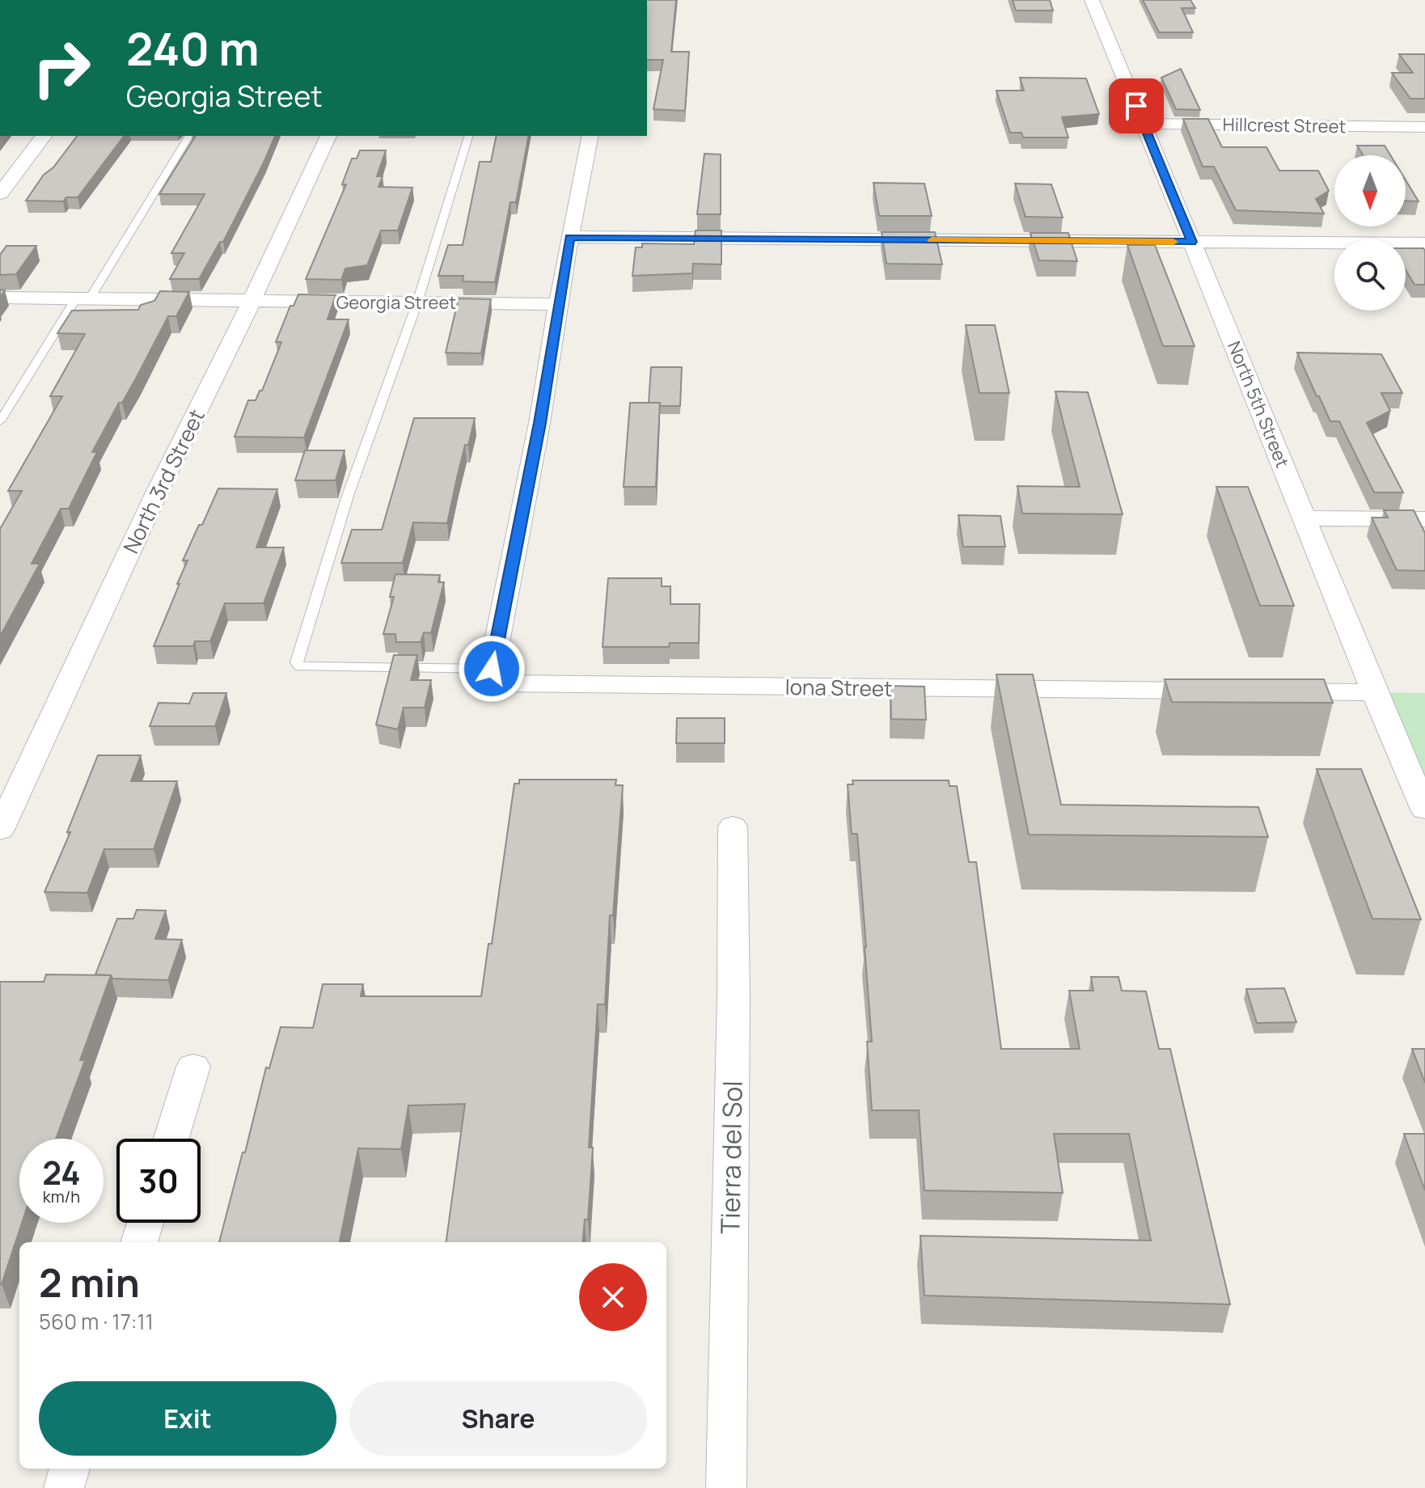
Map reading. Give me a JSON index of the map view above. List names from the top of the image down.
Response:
{
  "streets": {
    "street": [
      "Hillcrest Street",
      "Georgia Street",
      "North 5th Street",
      "North 3rd Street",
      "Iona Street",
      "Tierra del Sol"
    ]
  },
  "crossings": [
    ["Hillcrest Street", "North 5th Street"],
    ["Georgia Street", "North 3rd Street"]
  ],
  "north": "bottom",
  "page": {
    "turn": ["240 m", "Georgia Street"],
    "speed": "24 km/h",
    "limit": "30",
    "heading": ["2 min", "560 m · 17:11"],
    "buttons": ["Exit", "Share"]
  }
}
